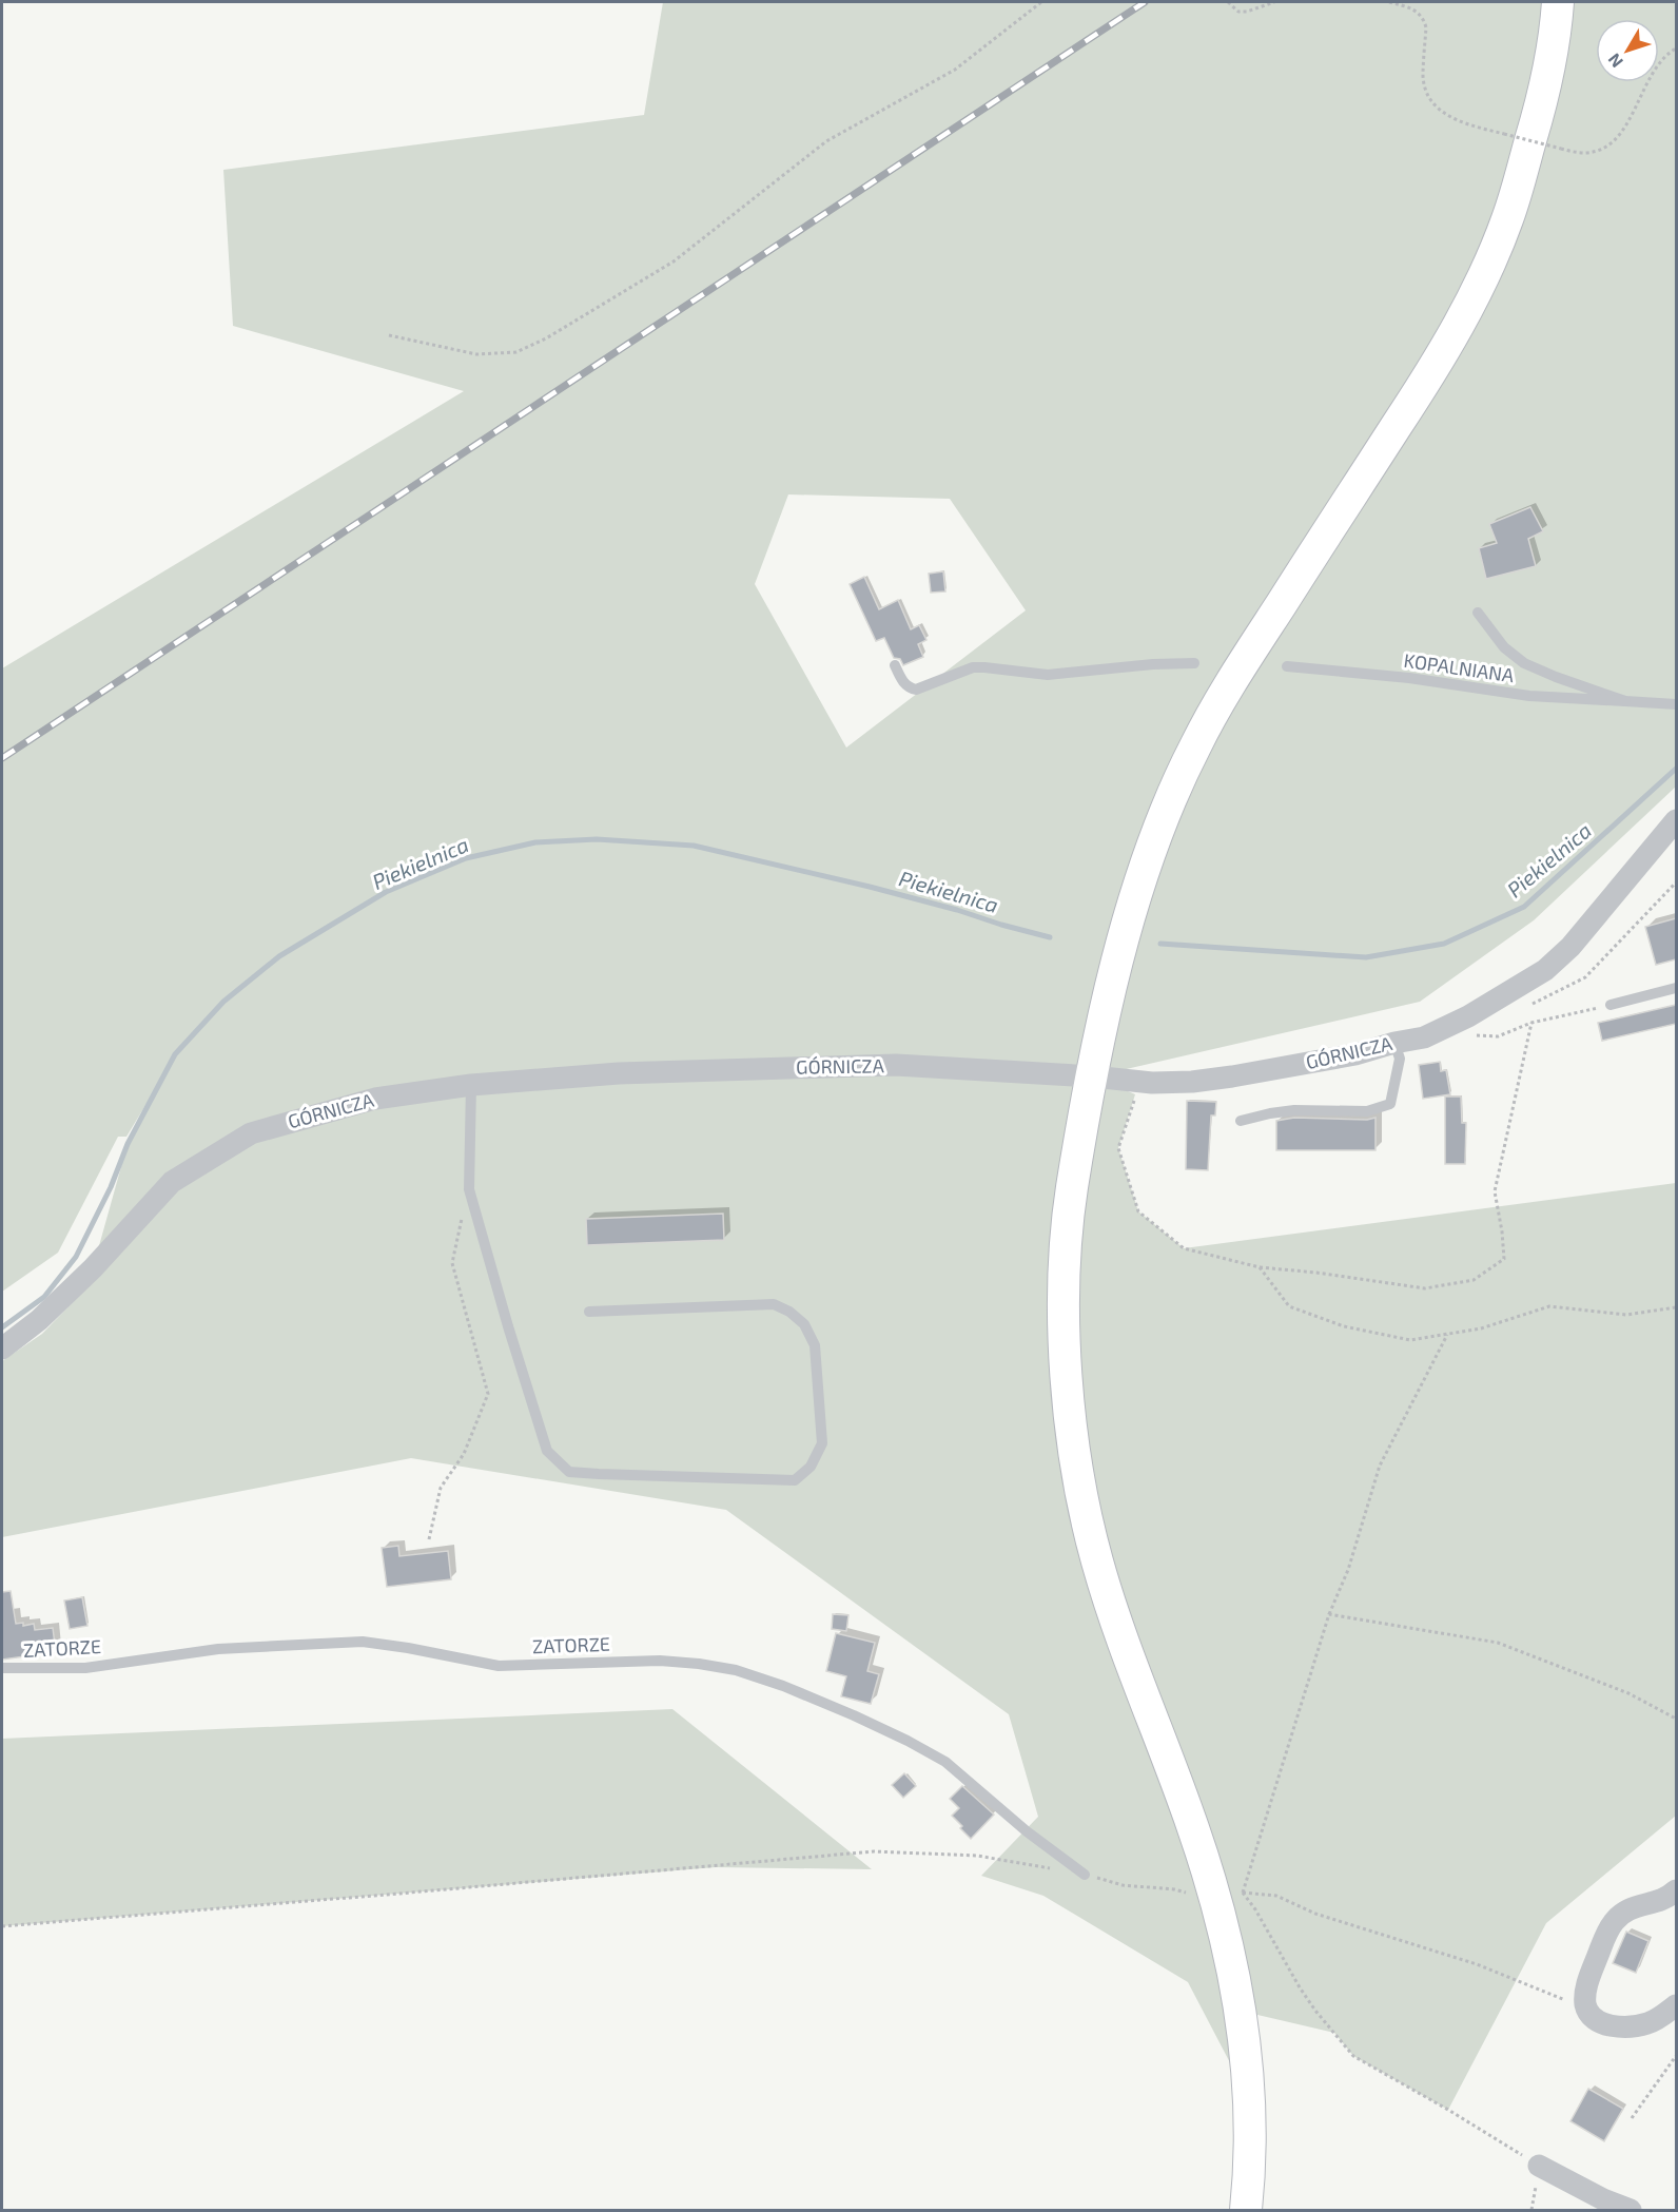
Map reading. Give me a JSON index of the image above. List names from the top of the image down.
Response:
{
  "streets": {
    "street": ["GÓRNICZA"],
    "lane": ["KOPALNIANA", "ZATORZE"]
  },
  "water": ["Piekielnica"],
  "north": "bottom left"
}
